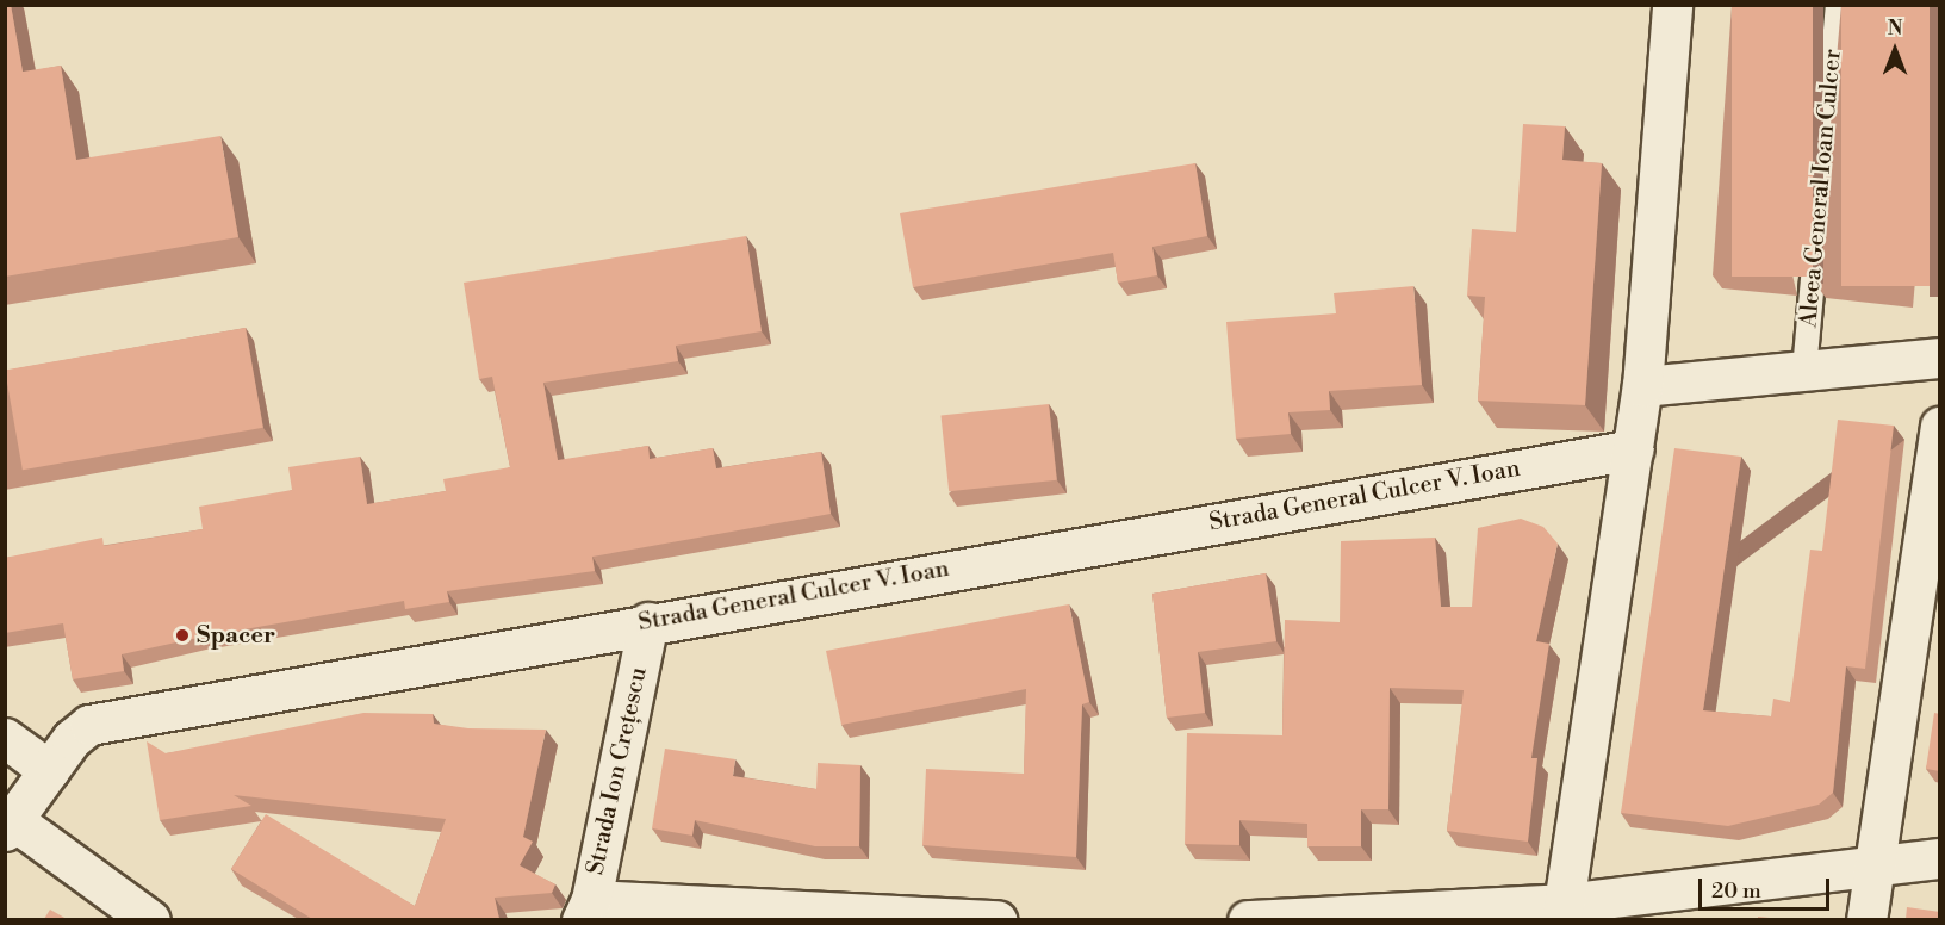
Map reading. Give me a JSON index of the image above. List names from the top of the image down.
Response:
{
  "streets": {
    "street": ["Strada General Culcer V. Ioan", "Strada Ion Crețescu"],
    "lane": ["Aleea General Ioan Culcer"]
  },
  "crossings": [
    ["Strada General Culcer V. Ioan", "Strada Ion Crețescu"]
  ],
  "places": ["Spacer"],
  "scale_bar": "20 m",
  "north": "top"
}
